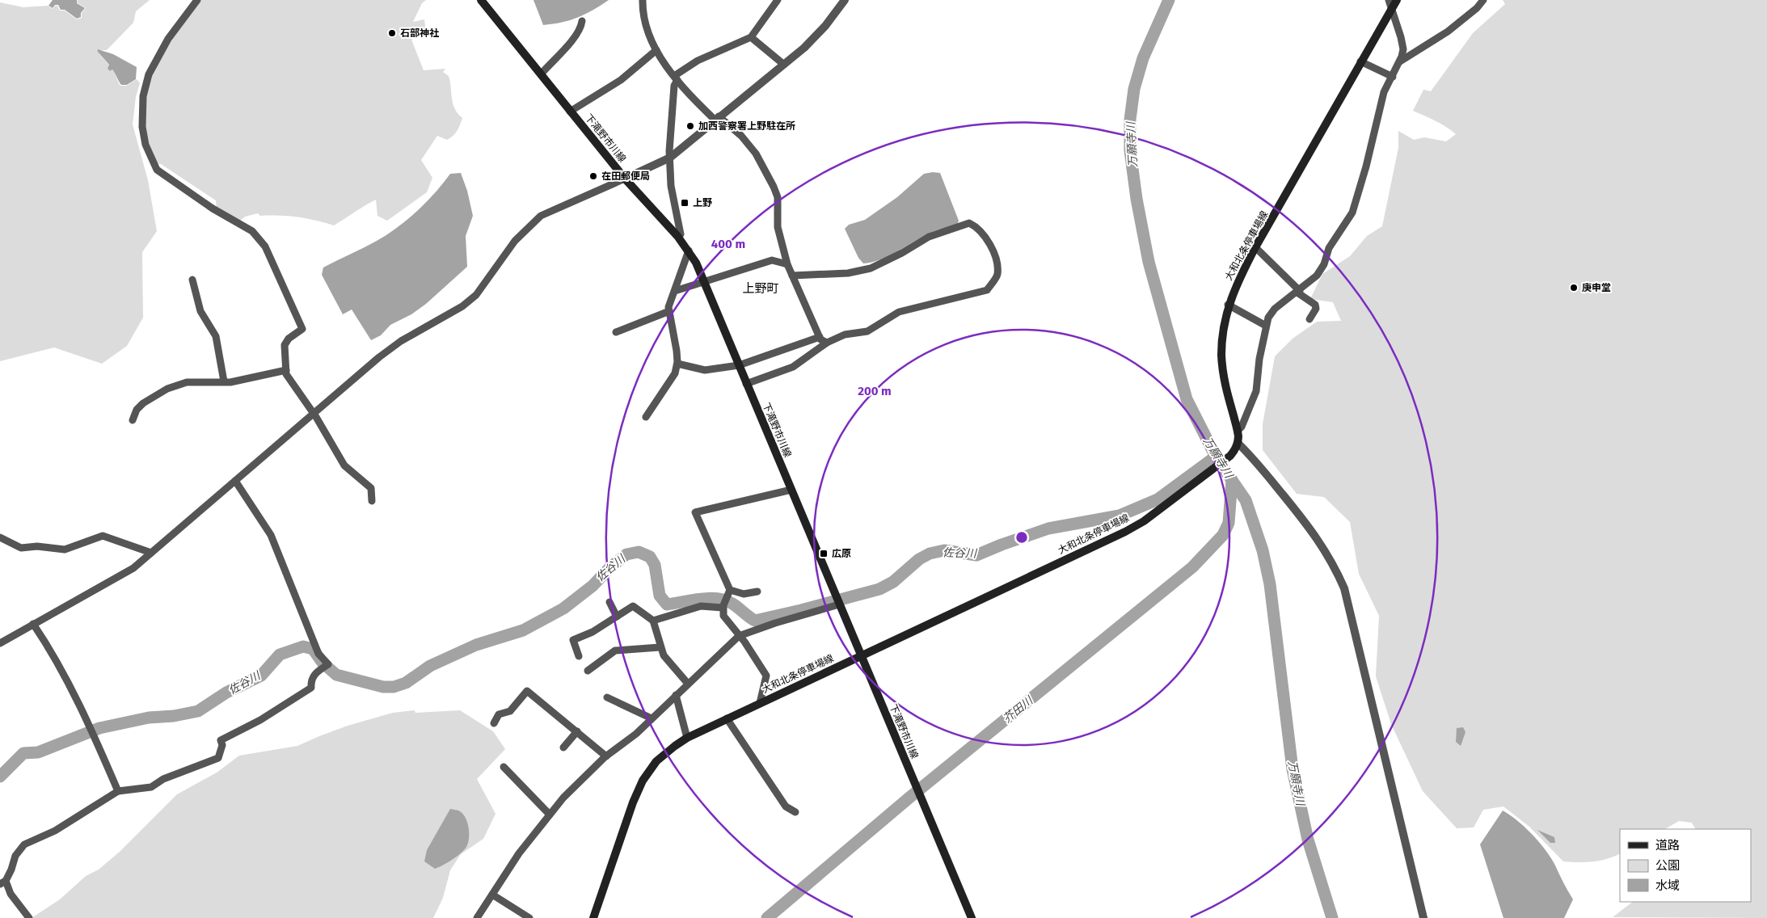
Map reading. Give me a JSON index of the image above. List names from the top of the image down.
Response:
{
  "streets": {
    "main road": ["下滝野市川線", "大和北条停車場線"]
  },
  "crossings": [
    ["下滝野市川線", "大和北条停車場線"]
  ],
  "districts": ["上野町"],
  "water": ["万願寺川", "佐谷川", "芥田川"],
  "places": {
    "other": [
      "石部神社",
      "加西警察署上野駐在所",
      "在田郵便局",
      "庚申堂"
    ],
    "transit": ["上野", "広原"]
  },
  "legend": ["道路", "公園", "水域"],
  "rings": ["400 m", "200 m"]
}
